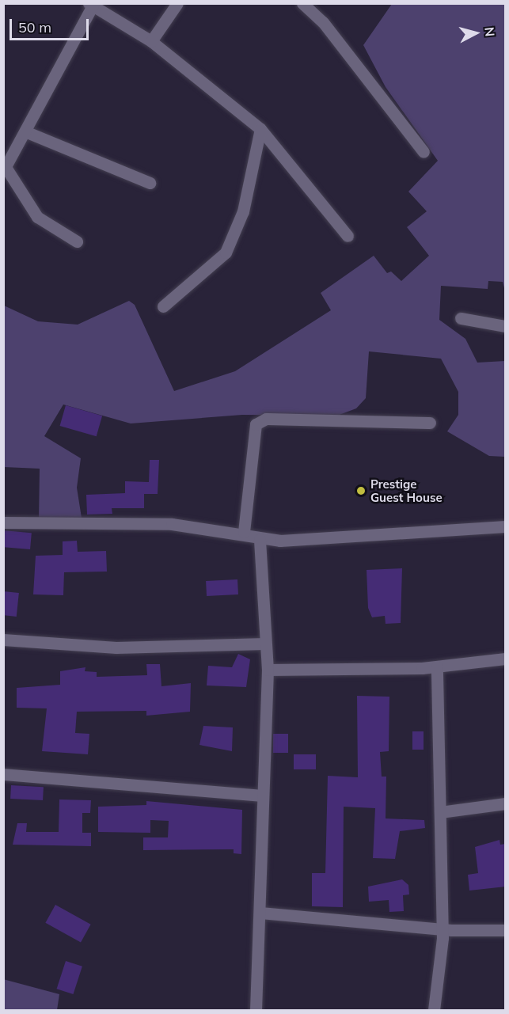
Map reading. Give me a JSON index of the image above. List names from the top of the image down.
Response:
{
  "places": ["Prestige Guest House"],
  "scale_bar": "50 m",
  "north": "right"
}
